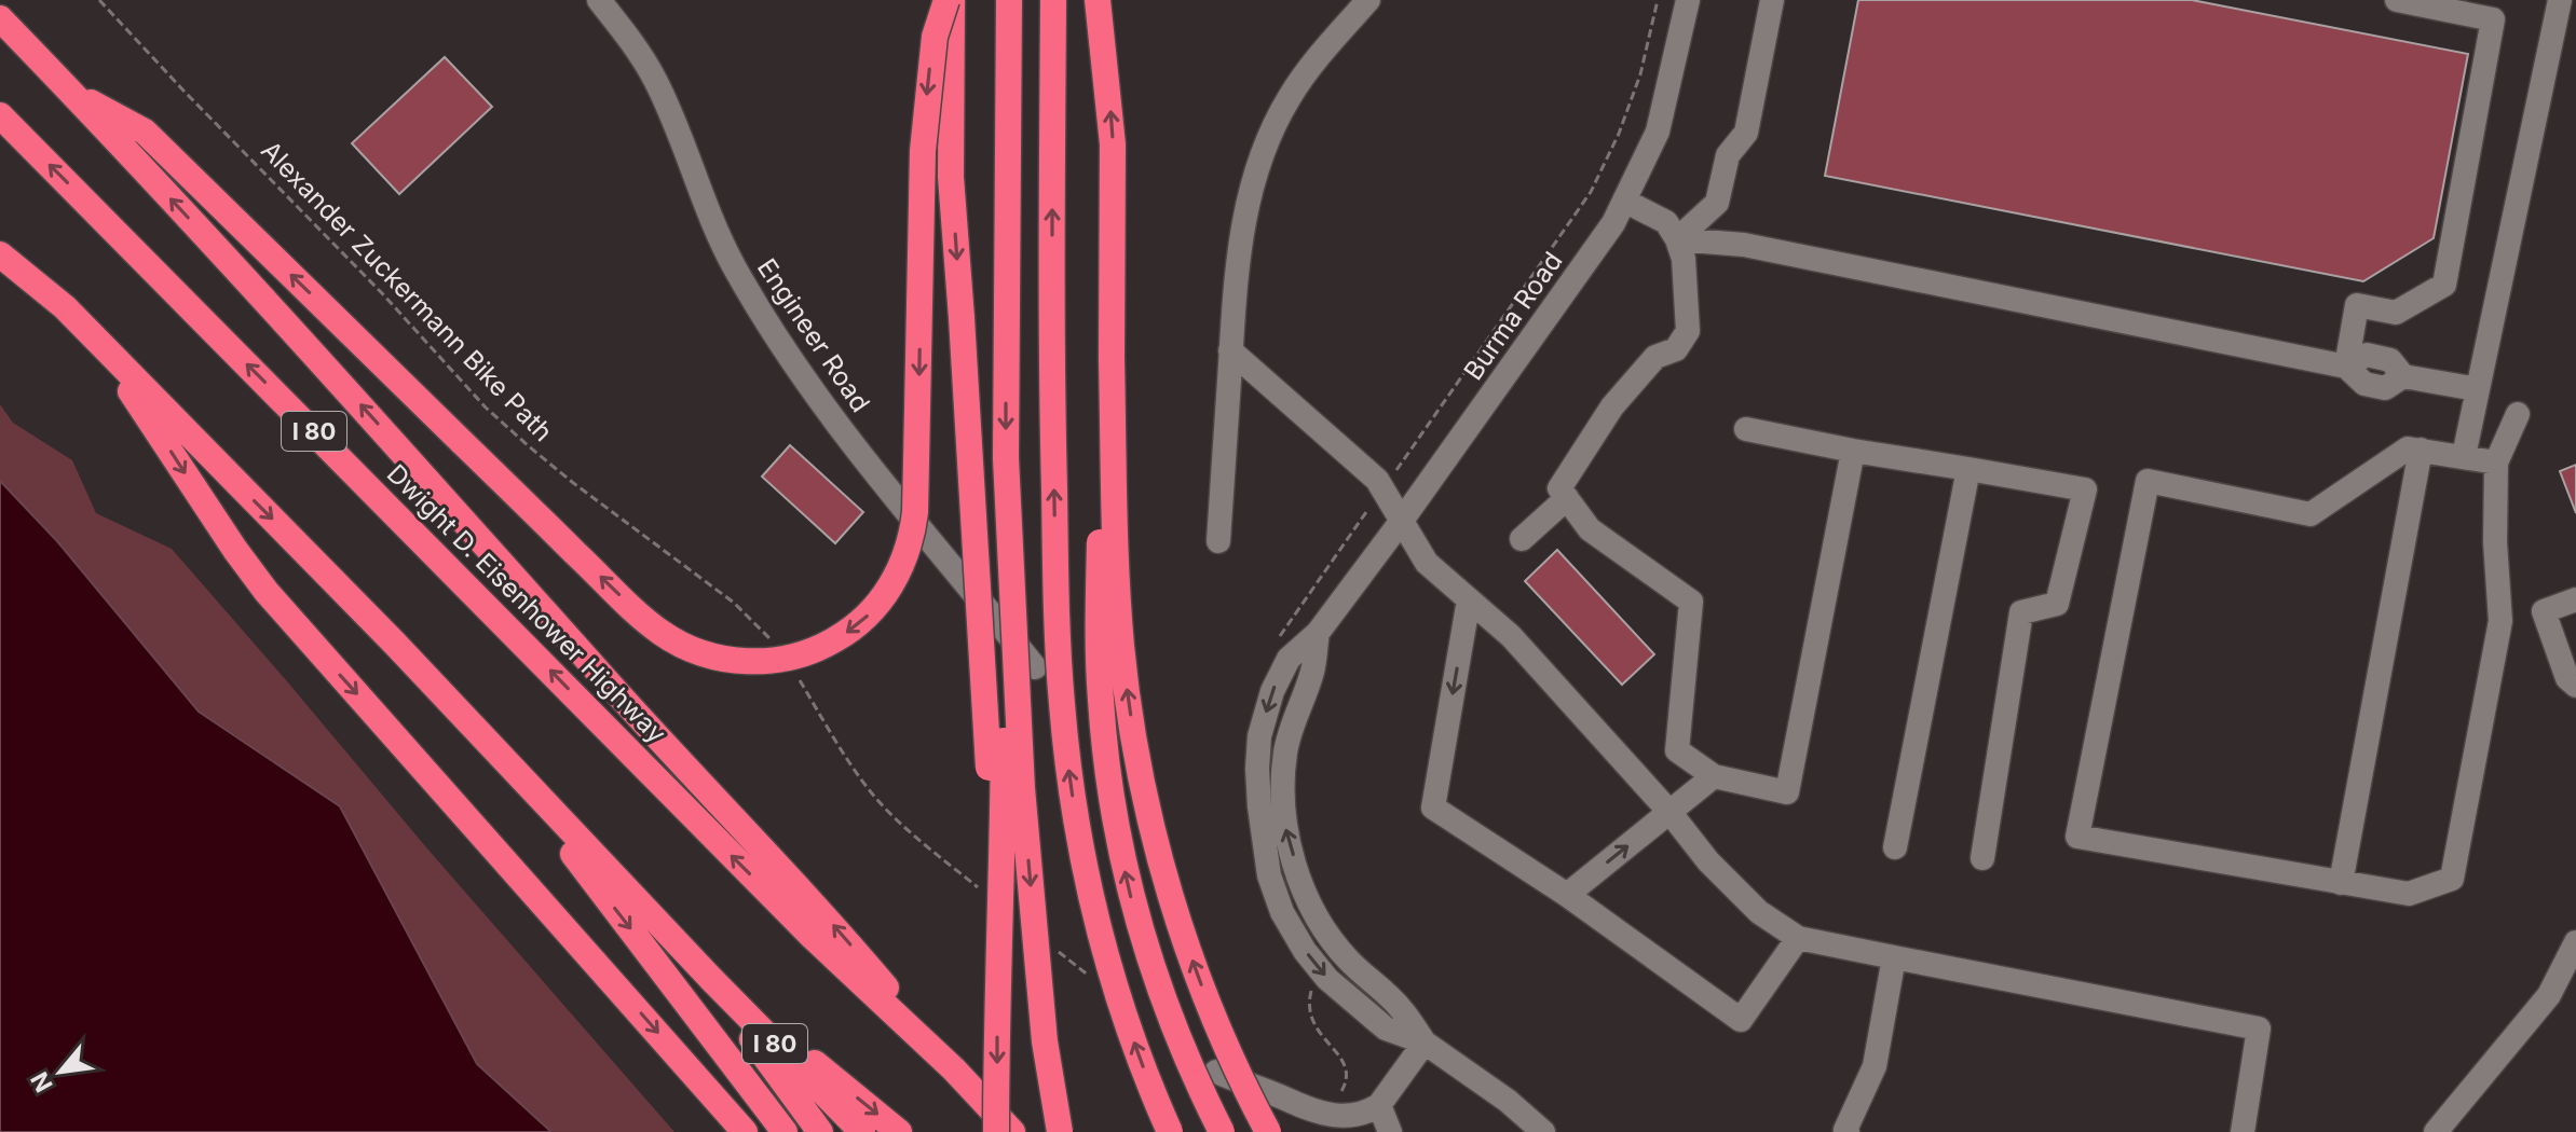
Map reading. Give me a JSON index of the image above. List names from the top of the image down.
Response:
{
  "streets": {
    "highway": ["I 80", "Dwight D. Eisenhower Highway"],
    "street": ["Burma Road", "Engineer Road"],
    "path": ["Alexander Zuckermann Bike Path"]
  },
  "north": "bottom left"
}
